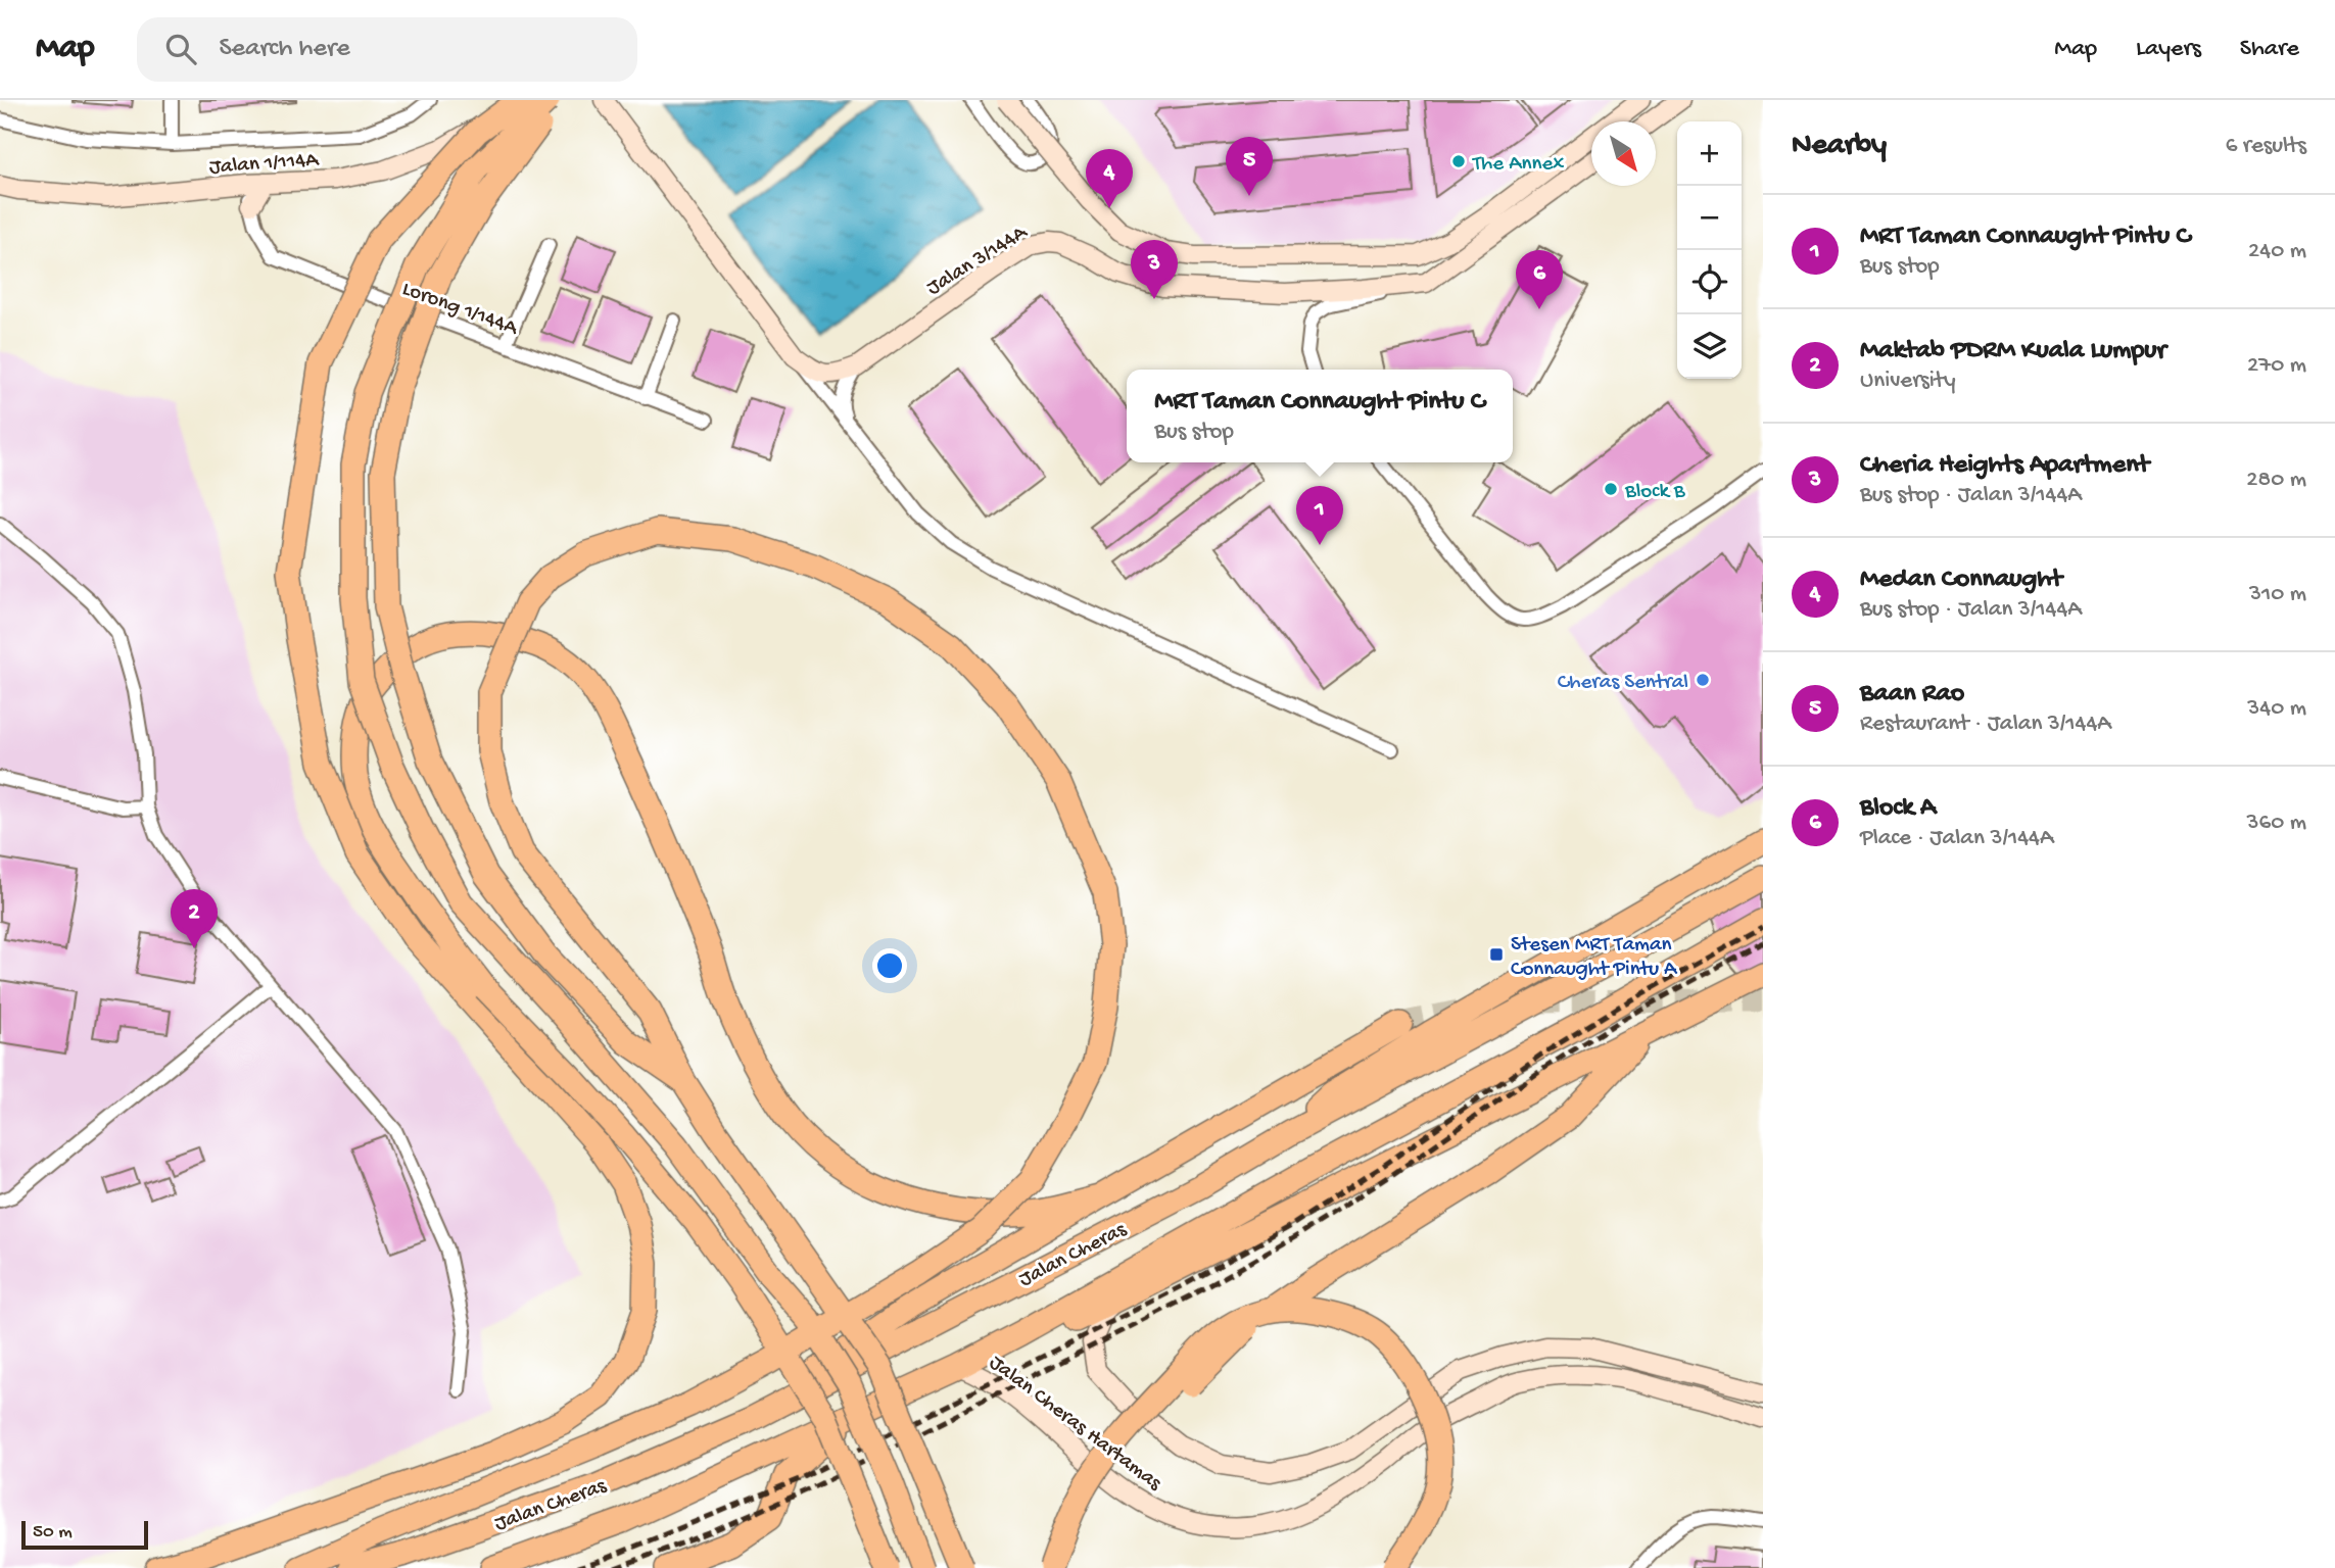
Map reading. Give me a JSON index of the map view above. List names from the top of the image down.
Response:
{
  "streets": {
    "highway": ["Jalan Cheras"],
    "street": [
      "Jalan 1/114A",
      "Jalan 3/144A",
      "Lorong 1/144A",
      "Jalan Cheras Hartamas"
    ]
  },
  "crossings": [
    ["Jalan Cheras", "Jalan Cheras Hartamas"]
  ],
  "places": {
    "other": ["The Annex", "Block B", "Cheras Sentral"],
    "transit": ["Stesen MRT Taman Connaught Pintu A"]
  },
  "scale_bar": "50 m",
  "north": "bottom right",
  "page": {
    "header": "Map",
    "search": "Search here",
    "nav": ["Map", "Layers", "Share"],
    "heading": ["Nearby", "6 results"],
    "map_buttons": ["+", "−"],
    "pins": [
      "5",
      "4",
      "3",
      "6",
      "1",
      "2"
    ],
    "list": [
      {
        "mark": "1",
        "name": "MRT Taman Connaught Pintu C",
        "note": "Bus stop",
        "value": "240 m"
      },
      {
        "mark": "2",
        "name": "Maktab PDRM Kuala Lumpur",
        "note": "University",
        "value": "270 m"
      },
      {
        "mark": "3",
        "name": "Cheria Heights Apartment",
        "note": "Bus stop · Jalan 3/144A",
        "value": "280 m"
      },
      {
        "mark": "4",
        "name": "Medan Connaught",
        "note": "Bus stop · Jalan 3/144A",
        "value": "310 m"
      },
      {
        "mark": "5",
        "name": "Baan Rao",
        "note": "Restaurant · Jalan 3/144A",
        "value": "340 m"
      },
      {
        "mark": "6",
        "name": "Block A",
        "note": "Place · Jalan 3/144A",
        "value": "360 m"
      }
    ],
    "popup": ["MRT Taman Connaught Pintu C", "Bus stop"],
    "scale": "50 m"
  }
}
